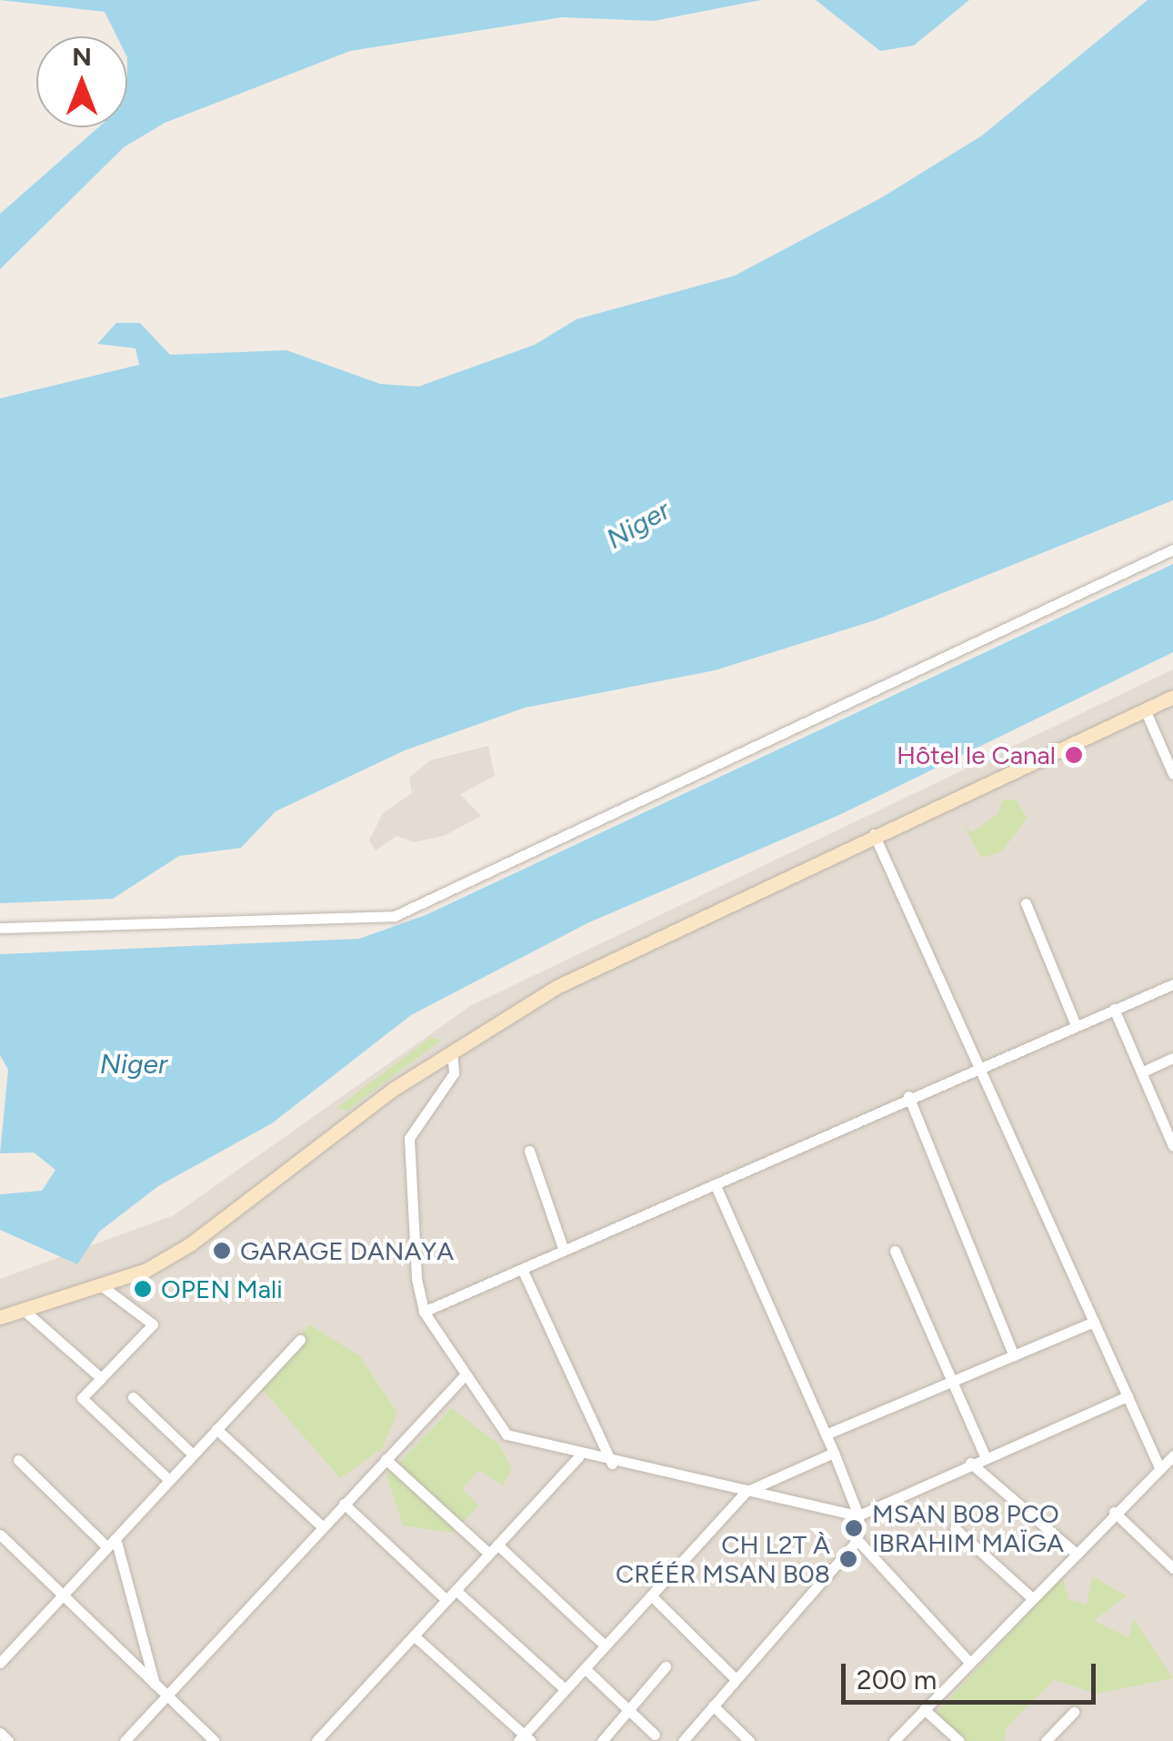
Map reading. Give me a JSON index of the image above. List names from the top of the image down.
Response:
{
  "water": ["Niger"],
  "places": [
    "Hôtel le Canal",
    "GARAGE DANAYA",
    "OPEN Mali",
    "MSAN B08 PCO IBRAHIM MAÏGA",
    "CH L2T À CRÉÉR MSAN B08"
  ],
  "scale_bar": "200 m",
  "north": "top"
}
